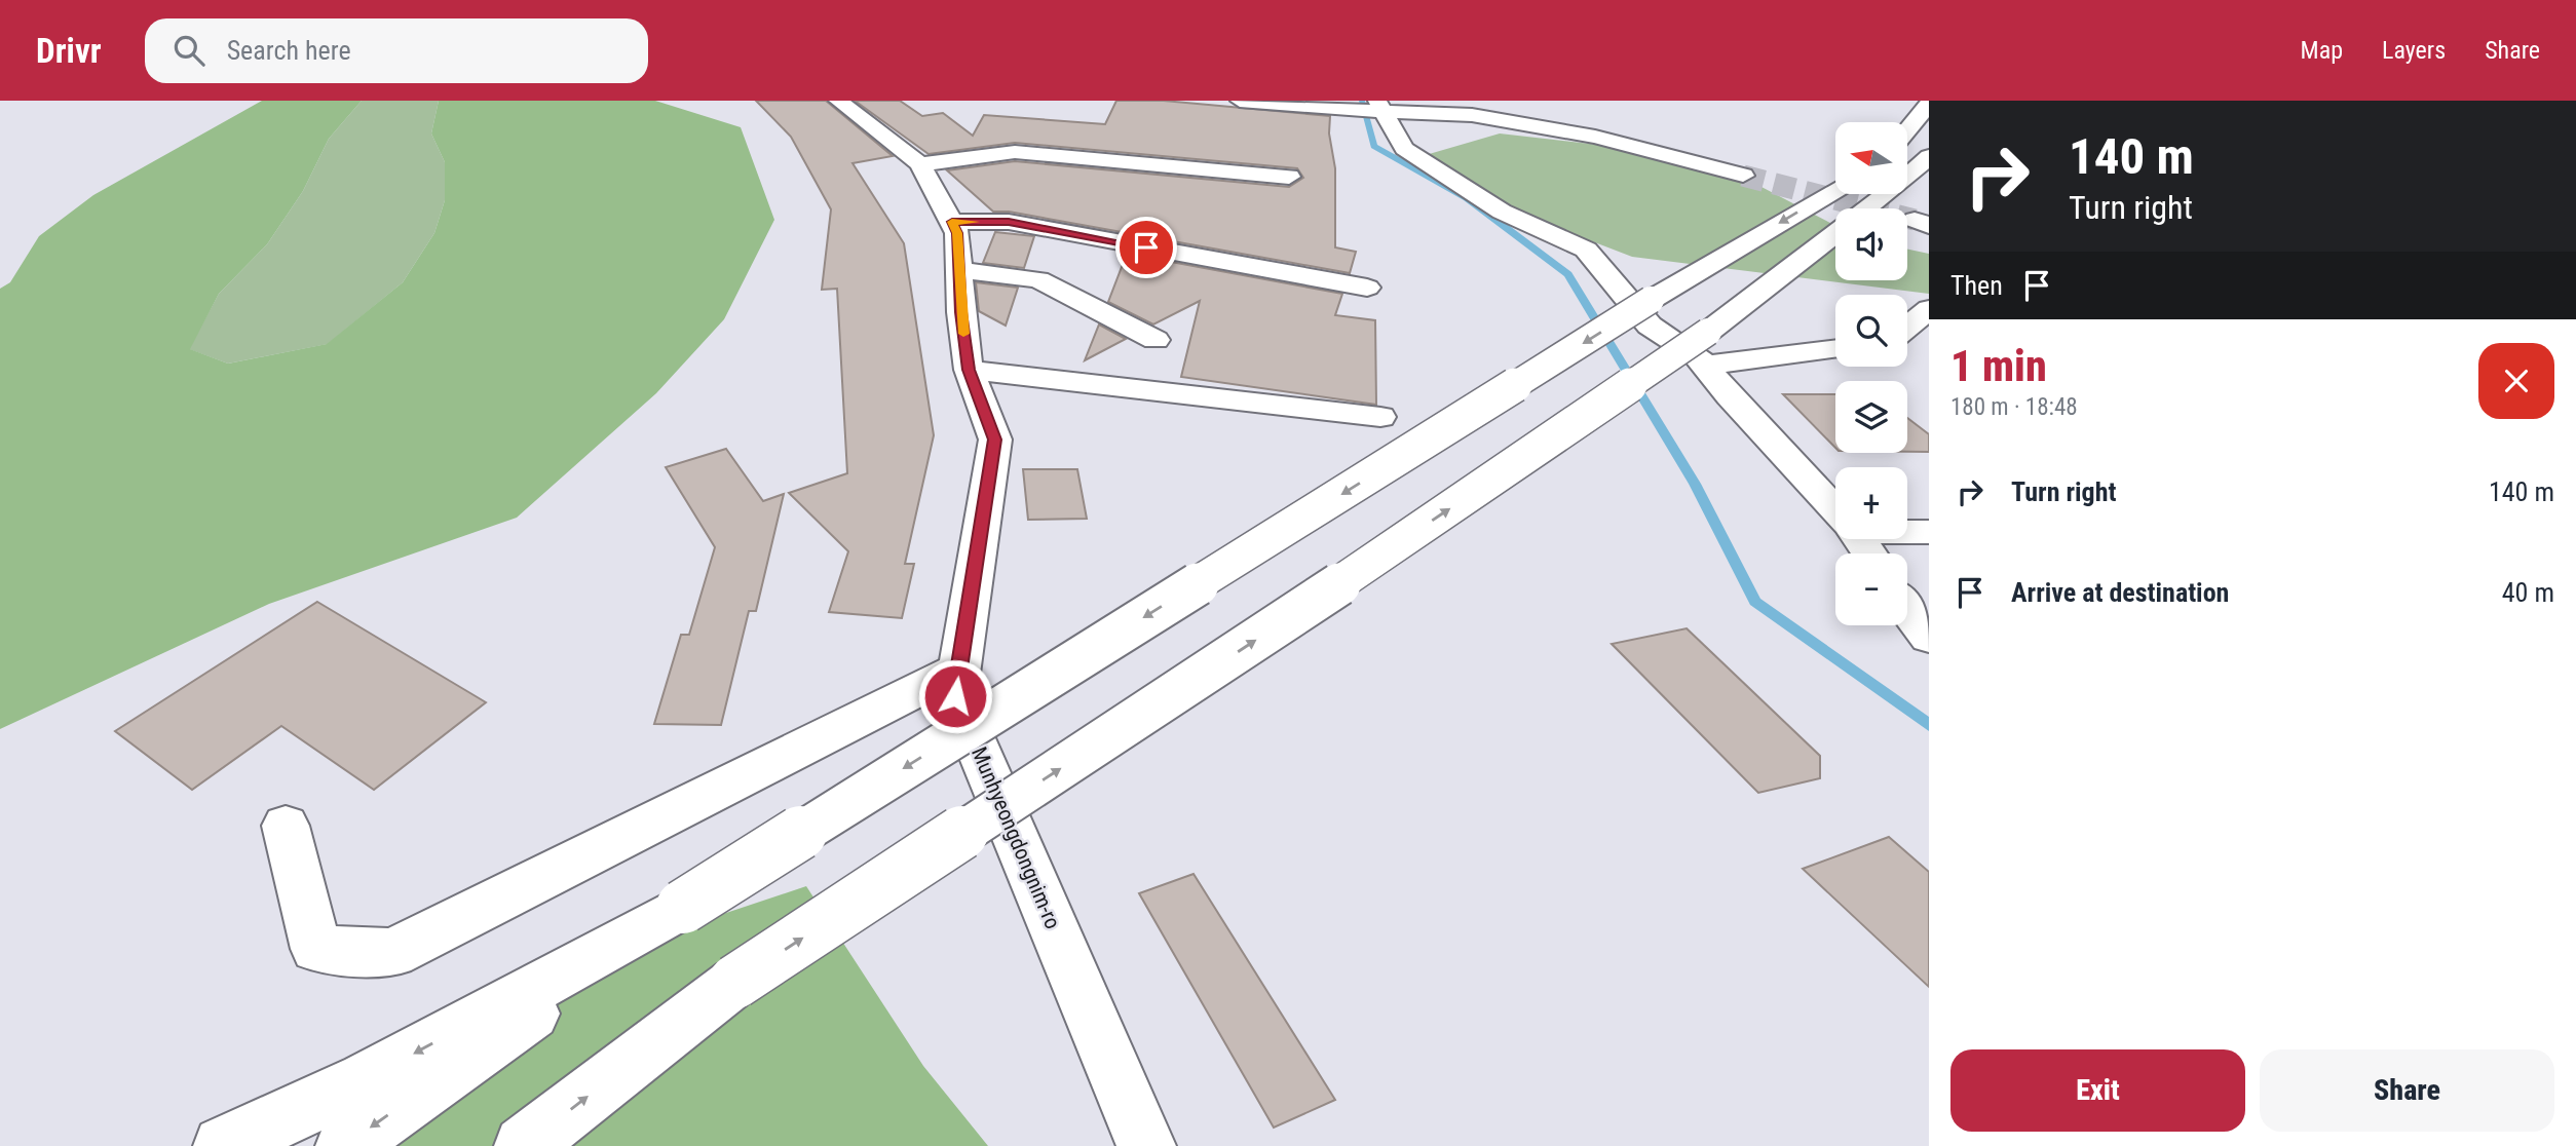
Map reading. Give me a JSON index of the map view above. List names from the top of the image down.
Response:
{
  "streets": {
    "main road": ["Munhyeongdongnim-ro"]
  },
  "north": "left",
  "page": {
    "header": "Drivr",
    "search": "Search here",
    "nav": ["Map", "Layers", "Share"],
    "turn": ["140 m", "Turn right"],
    "map_buttons": ["+", "−"],
    "then": "Then",
    "heading": ["1 min", "180 m · 18:48"],
    "list": [
      {
        "name": "Turn right",
        "value": "140 m"
      },
      {
        "name": "Arrive at destination",
        "value": "40 m"
      }
    ],
    "buttons": ["Exit", "Share"]
  }
}
